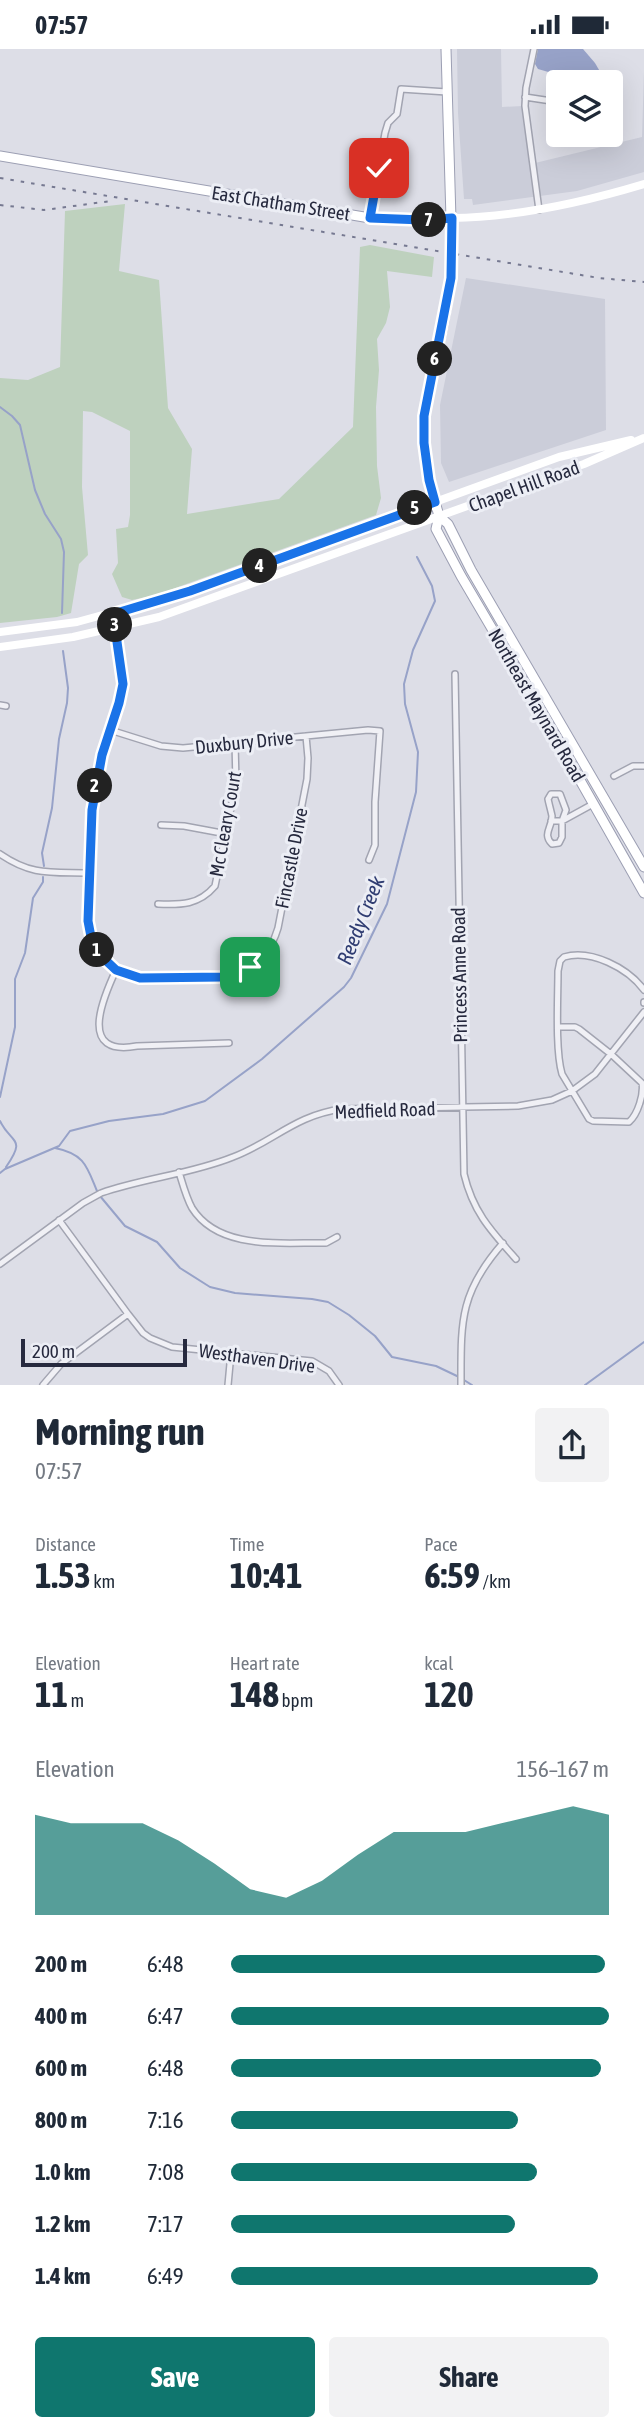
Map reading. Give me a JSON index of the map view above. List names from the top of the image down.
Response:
{
  "streets": {
    "main road": ["East Chatham Street", "Chapel Hill Road", "Northeast Maynard Road"],
    "street": [
      "Duxbury Drive",
      "Mc Cleary Court",
      "Fincastle Drive",
      "Princess Anne Road",
      "Medfield Road",
      "Westhaven Drive"
    ]
  },
  "crossings": [
    ["East Chatham Street", "Northeast Maynard Road"],
    ["Chapel Hill Road", "Northeast Maynard Road"],
    ["Duxbury Drive", "Mc Cleary Court"],
    ["Duxbury Drive", "Fincastle Drive"],
    ["Princess Anne Road", "Medfield Road"],
    ["Medfield Road", "Westhaven Drive"]
  ],
  "water": ["Reedy Creek"],
  "scale_bar": "200 m",
  "page": {
    "status": "07:57",
    "pins": [
      "7",
      "6",
      "5",
      "4",
      "3",
      "2",
      "1"
    ],
    "scale": "200 m",
    "heading": ["Morning run", "07:57"],
    "stats": [
      ["Distance", "1.53 km"],
      ["Time", "10:41"],
      ["Pace", "6:59 /km"],
      ["Elevation", "11 m"],
      ["Heart rate", "148 bpm"],
      ["kcal", "120"]
    ],
    "chart": ["Elevation", "156–167 m"],
    "list": [
      {
        "name": "200 m",
        "note": "6:48"
      },
      {
        "name": "400 m",
        "note": "6:47"
      },
      {
        "name": "600 m",
        "note": "6:48"
      },
      {
        "name": "800 m",
        "note": "7:16"
      },
      {
        "name": "1.0 km",
        "note": "7:08"
      },
      {
        "name": "1.2 km",
        "note": "7:17"
      },
      {
        "name": "1.4 km",
        "note": "6:49"
      }
    ],
    "buttons": ["Save", "Share"]
  }
}
